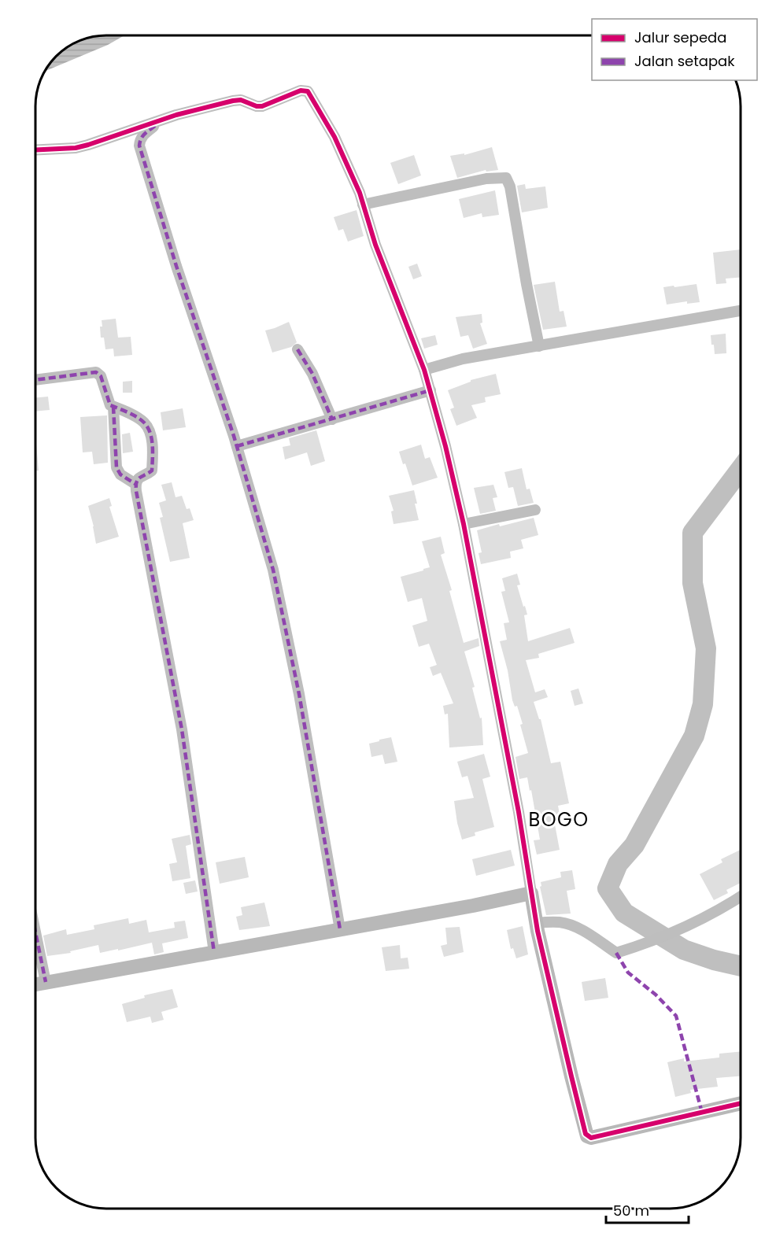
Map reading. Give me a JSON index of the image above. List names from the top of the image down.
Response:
{
  "districts": ["BOGO"],
  "legend": ["Jalur sepeda", "Jalan setapak"],
  "scale_bar": "50 m"
}
